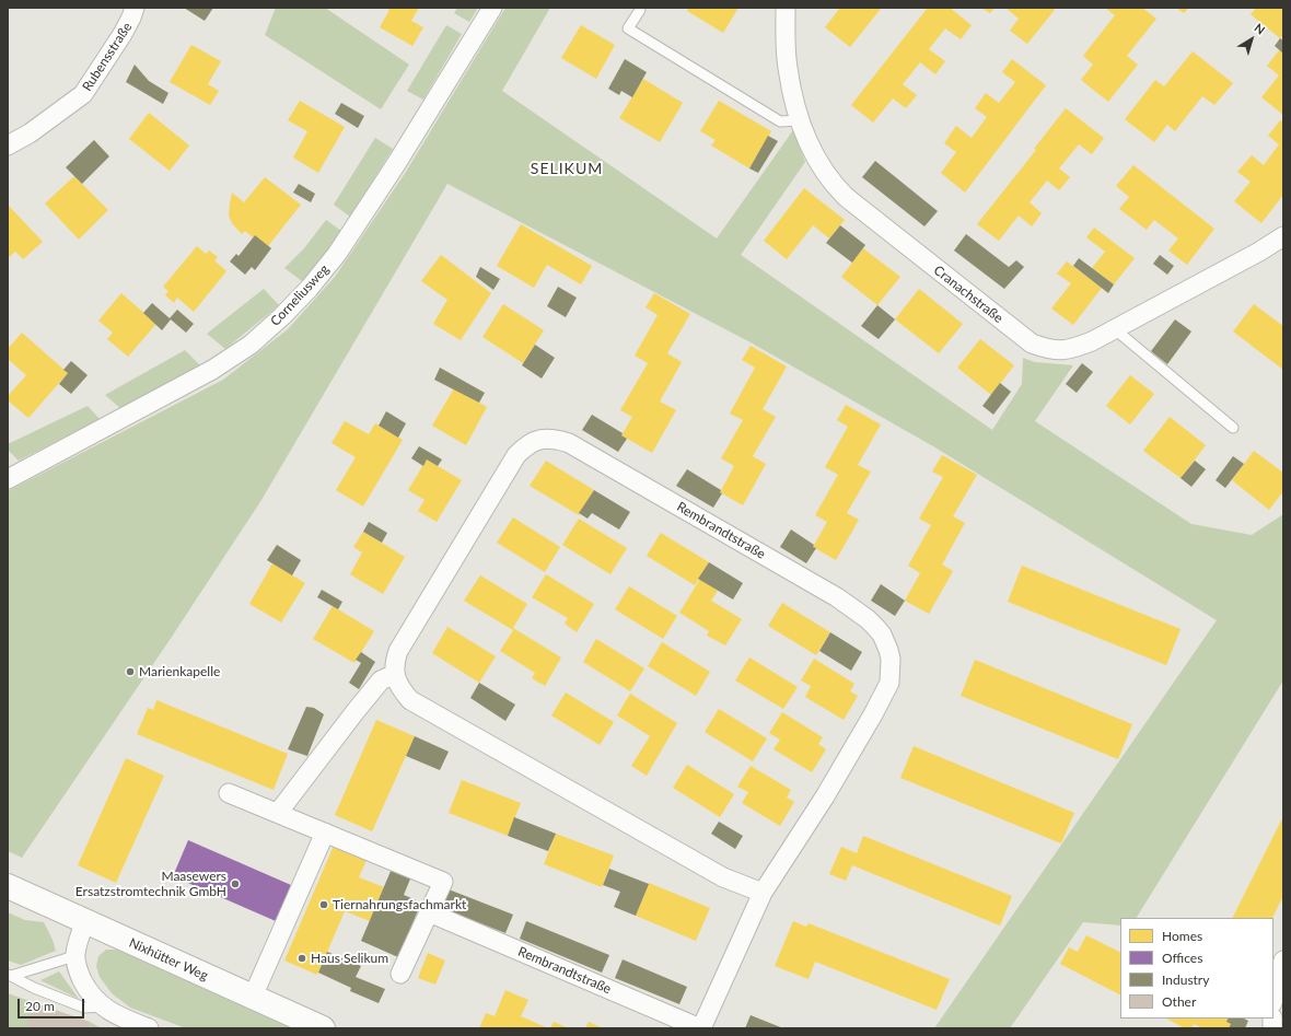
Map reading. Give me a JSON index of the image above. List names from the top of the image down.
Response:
{
  "streets": {
    "main road": ["Nixhütter Weg"],
    "street": [
      "Rubensstraße",
      "Cranachstraße",
      "Corneliusweg",
      "Rembrandtstraße"
    ]
  },
  "districts": ["SELIKUM"],
  "places": [
    "Marienkapelle",
    "Maasewers Ersatzstromtechnik GmbH",
    "Tiernahrungsfachmarkt",
    "Haus Selikum"
  ],
  "legend": [
    "Homes",
    "Offices",
    "Industry",
    "Other"
  ],
  "scale_bar": "20 m",
  "north": "top right"
}
